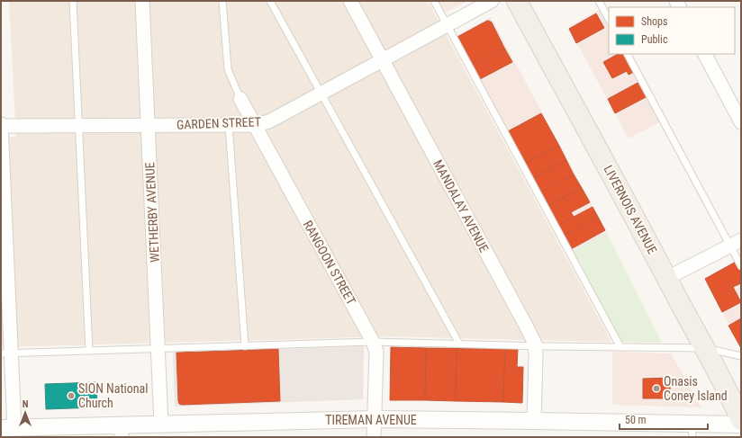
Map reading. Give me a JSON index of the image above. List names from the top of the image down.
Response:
{
  "streets": {
    "main road": ["LIVERNOIS AVENUE"],
    "street": [
      "GARDEN STREET",
      "MANDALAY AVENUE",
      "WETHERBY AVENUE",
      "RANGOON STREET",
      "TIREMAN AVENUE"
    ]
  },
  "crossings": [
    ["GARDEN STREET", "MANDALAY AVENUE"],
    ["GARDEN STREET", "WETHERBY AVENUE"],
    ["GARDEN STREET", "RANGOON STREET"],
    ["MANDALAY AVENUE", "TIREMAN AVENUE"],
    ["WETHERBY AVENUE", "TIREMAN AVENUE"],
    ["RANGOON STREET", "TIREMAN AVENUE"]
  ],
  "places": ["Onasis Coney Island", "SION National Church"],
  "legend": ["Shops", "Public"],
  "scale_bar": "50 m",
  "north": "top"
}
